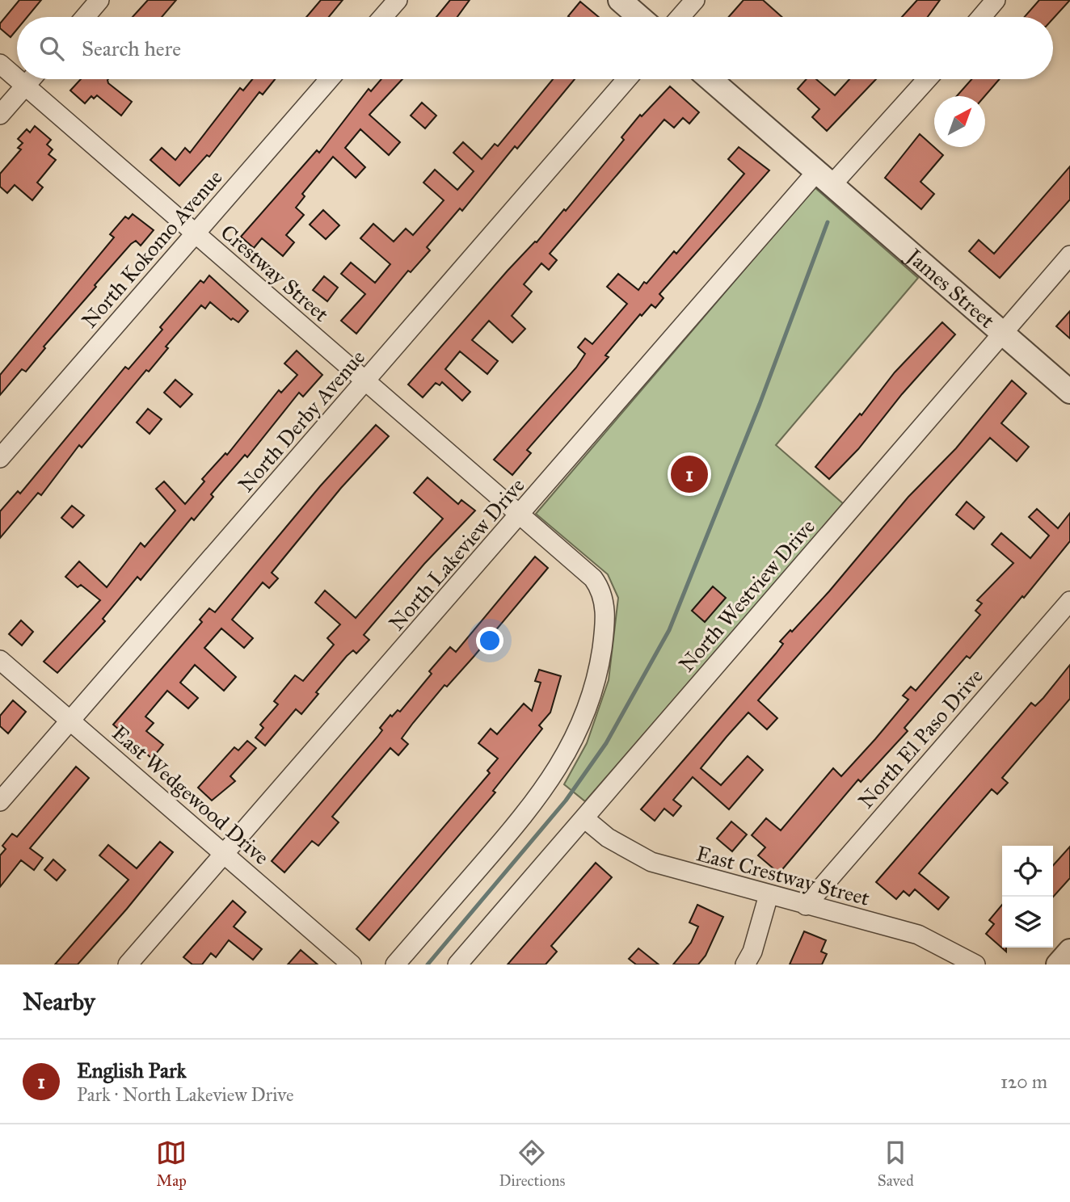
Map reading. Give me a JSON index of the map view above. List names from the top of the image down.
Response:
{
  "streets": {
    "street": [
      "North Kokomo Avenue",
      "Crestway Street",
      "James Street",
      "North Derby Avenue",
      "North Lakeview Drive",
      "North Westview Drive",
      "North El Paso Drive",
      "East Wedgewood Drive",
      "East Crestway Street"
    ]
  },
  "crossings": [
    ["North Kokomo Avenue", "Crestway Street"],
    ["Crestway Street", "North Derby Avenue"],
    ["Crestway Street", "North Lakeview Drive"],
    ["James Street", "North Lakeview Drive"],
    ["James Street", "North Westview Drive"],
    ["North Derby Avenue", "East Wedgewood Drive"],
    ["North Lakeview Drive", "East Wedgewood Drive"],
    ["North Westview Drive", "East Crestway Street"],
    ["North El Paso Drive", "East Crestway Street"]
  ],
  "north": "top right",
  "page": {
    "search": "Search here",
    "pins": "1",
    "heading": "Nearby",
    "list": [
      {
        "mark": "1",
        "name": "English Park",
        "note": "Park · North Lakeview Drive",
        "value": "120 m"
      }
    ],
    "nav": ["Map", "Directions", "Saved"]
  }
}
